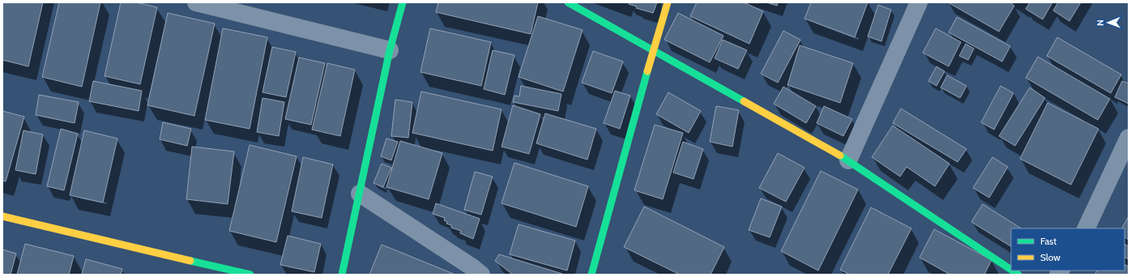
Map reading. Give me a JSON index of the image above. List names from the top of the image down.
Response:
{
  "legend": ["Fast", "Slow"],
  "north": "left"
}
